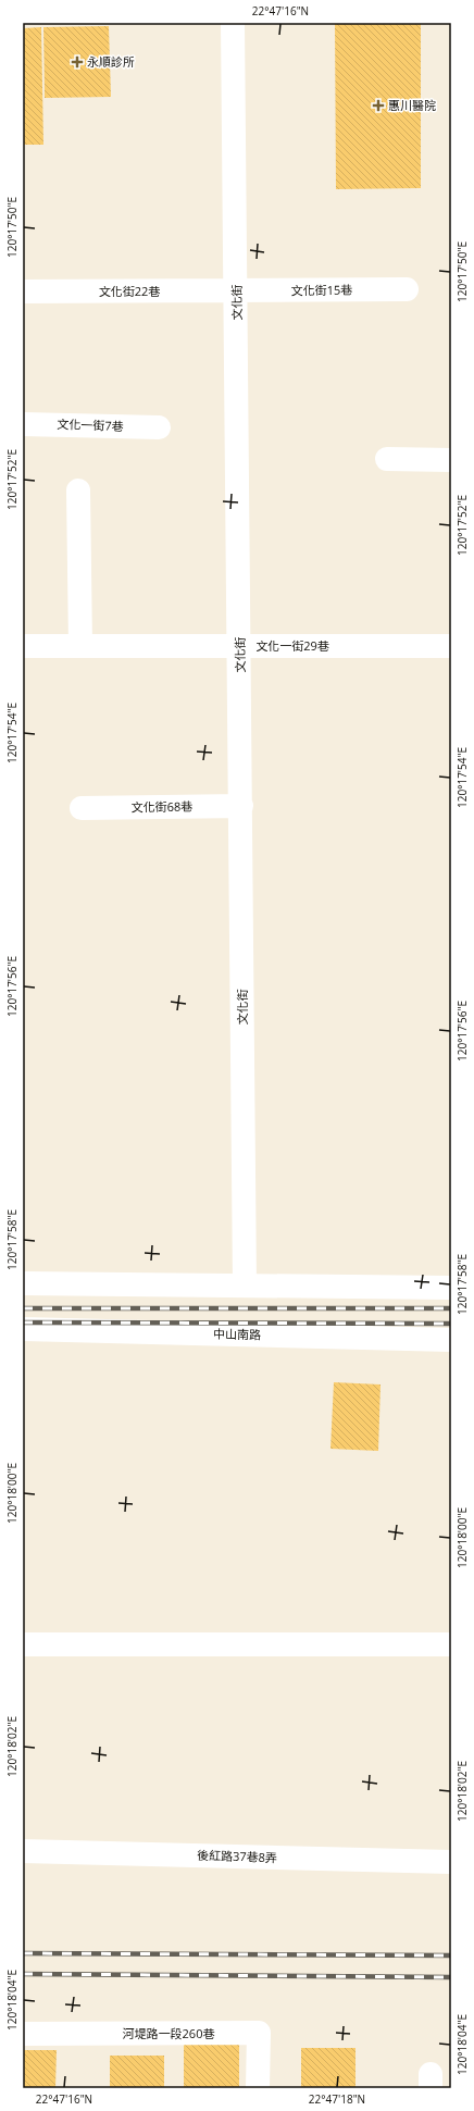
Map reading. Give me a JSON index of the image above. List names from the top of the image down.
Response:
{
  "streets": {
    "street": [
      "文化街15巷",
      "文化街22巷",
      "文化街",
      "文化一街7巷",
      "文化一街29巷",
      "文化街68巷",
      "中山南路",
      "後紅路37巷8弄",
      "河堤路一段260巷"
    ]
  },
  "crossings": [
    ["文化街15巷", "文化街22巷"],
    ["文化街15巷", "文化街"],
    ["文化街22巷", "文化街"],
    ["文化街", "文化一街29巷"],
    ["文化街", "文化街68巷"]
  ],
  "places": {
    "health": ["永順診所", "惠川醫院"]
  },
  "coordinates": [
    "22°47'16\"N",
    "120°17'50\"E",
    "120°17'52\"E",
    "120°17'54\"E",
    "120°17'56\"E",
    "120°17'58\"E",
    "120°18'00\"E",
    "120°18'02\"E",
    "120°18'04\"E",
    "22°47'18\"N"
  ]
}
